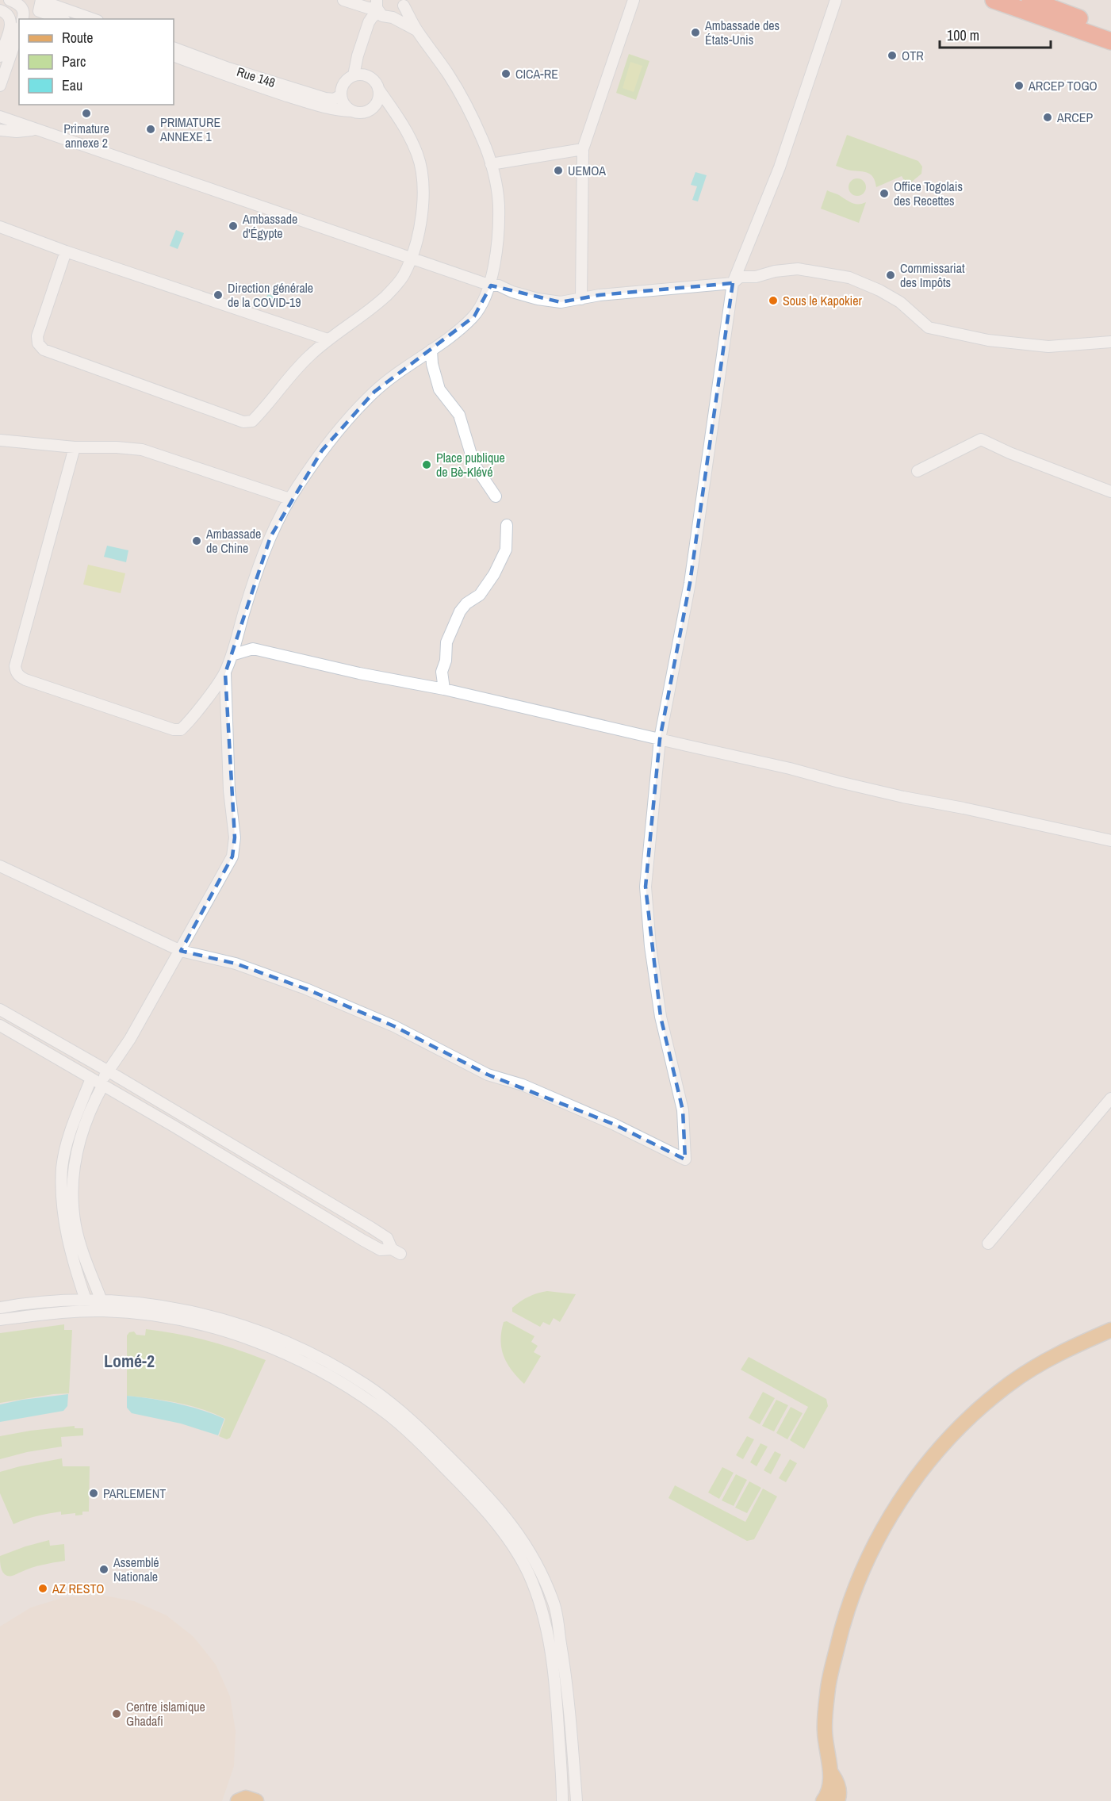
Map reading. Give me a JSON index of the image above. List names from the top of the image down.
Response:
{
  "streets": {
    "street": ["Rue 148"]
  },
  "districts": ["Lomé-2"],
  "places": [
    "Ambassade des États-Unis",
    "OTR",
    "CICA-RE",
    "ARCEP TOGO",
    "Primature annexe 2",
    "ARCEP",
    "PRIMATURE ANNEXE 1",
    "UEMOA",
    "Office Togolais des Recettes",
    "Ambassade d'Égypte",
    "Commissariat des Impôts",
    "Direction générale de la COVID-19",
    "Sous le Kapokier",
    "Place publique de Bè-Klévé",
    "Ambassade de Chine",
    "PARLEMENT",
    "Assemblé Nationale",
    "AZ RESTO",
    "Centre islamique Ghadafi"
  ],
  "legend": ["Route", "Parc", "Eau"],
  "scale_bar": "100 m"
}
